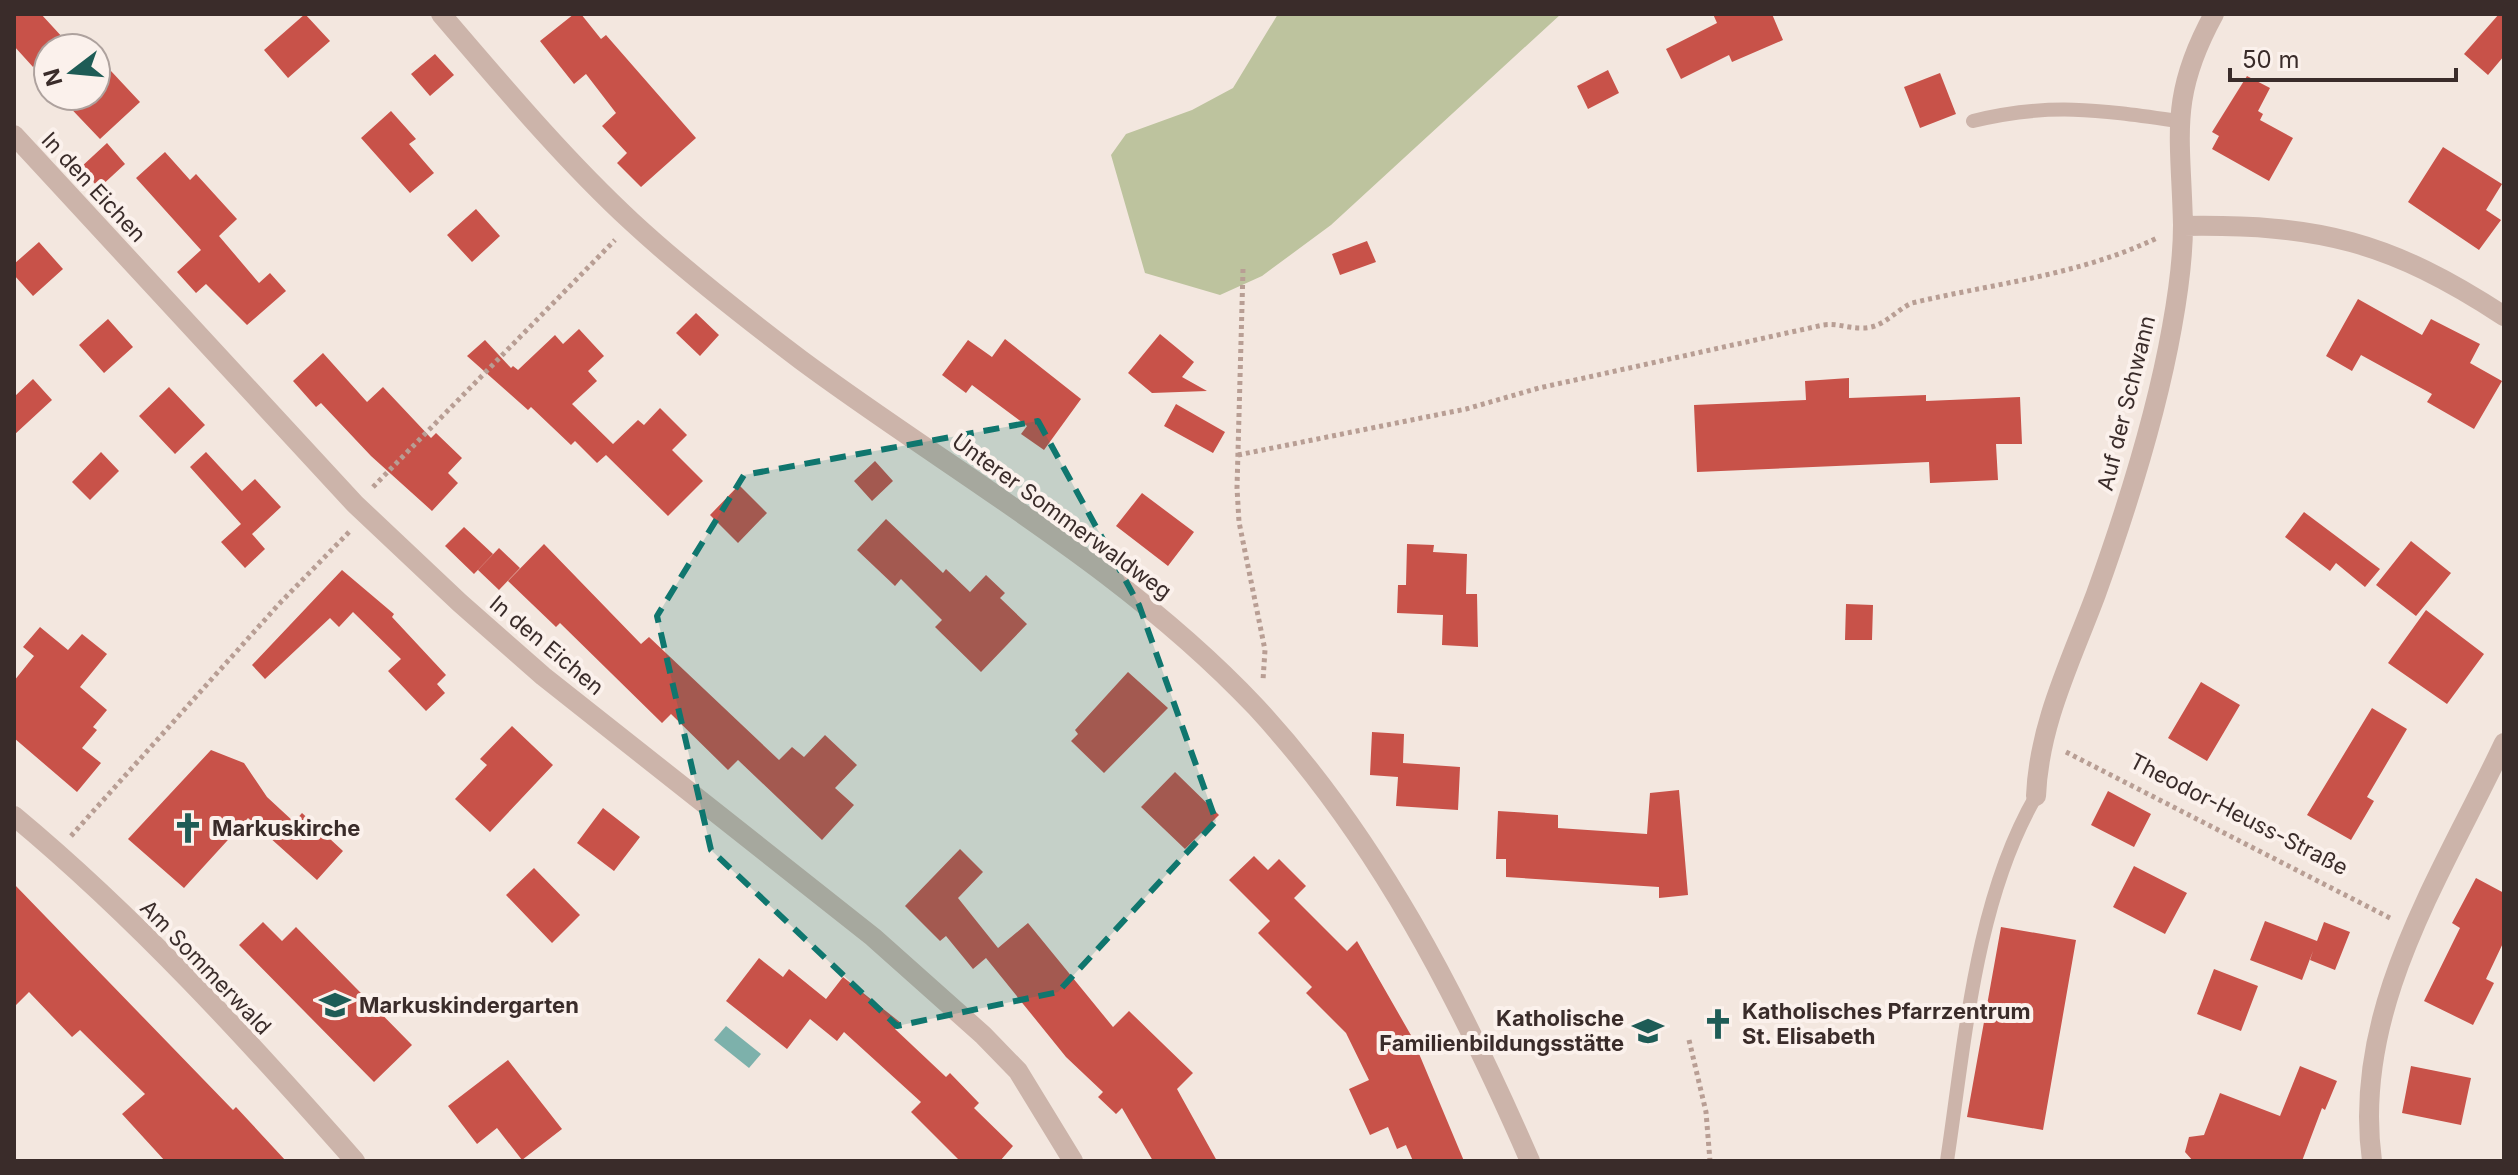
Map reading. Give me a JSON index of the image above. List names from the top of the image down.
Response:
{
  "streets": {
    "street": [
      "In den Eichen",
      "Auf der Schwann",
      "Unterer Sommerwaldweg",
      "Am Sommerwald"
    ],
    "path": ["Theodor-Heuss-Straße"]
  },
  "crossings": [
    ["Auf der Schwann", "Theodor-Heuss-Straße"]
  ],
  "places": {
    "church": ["Markuskirche", "Katholisches Pfarrzentrum St. Elisabeth"],
    "school or university": ["Markuskindergarten", "Katholische Familienbildungsstätte"]
  },
  "scale_bar": "50 m",
  "north": "left"
}
